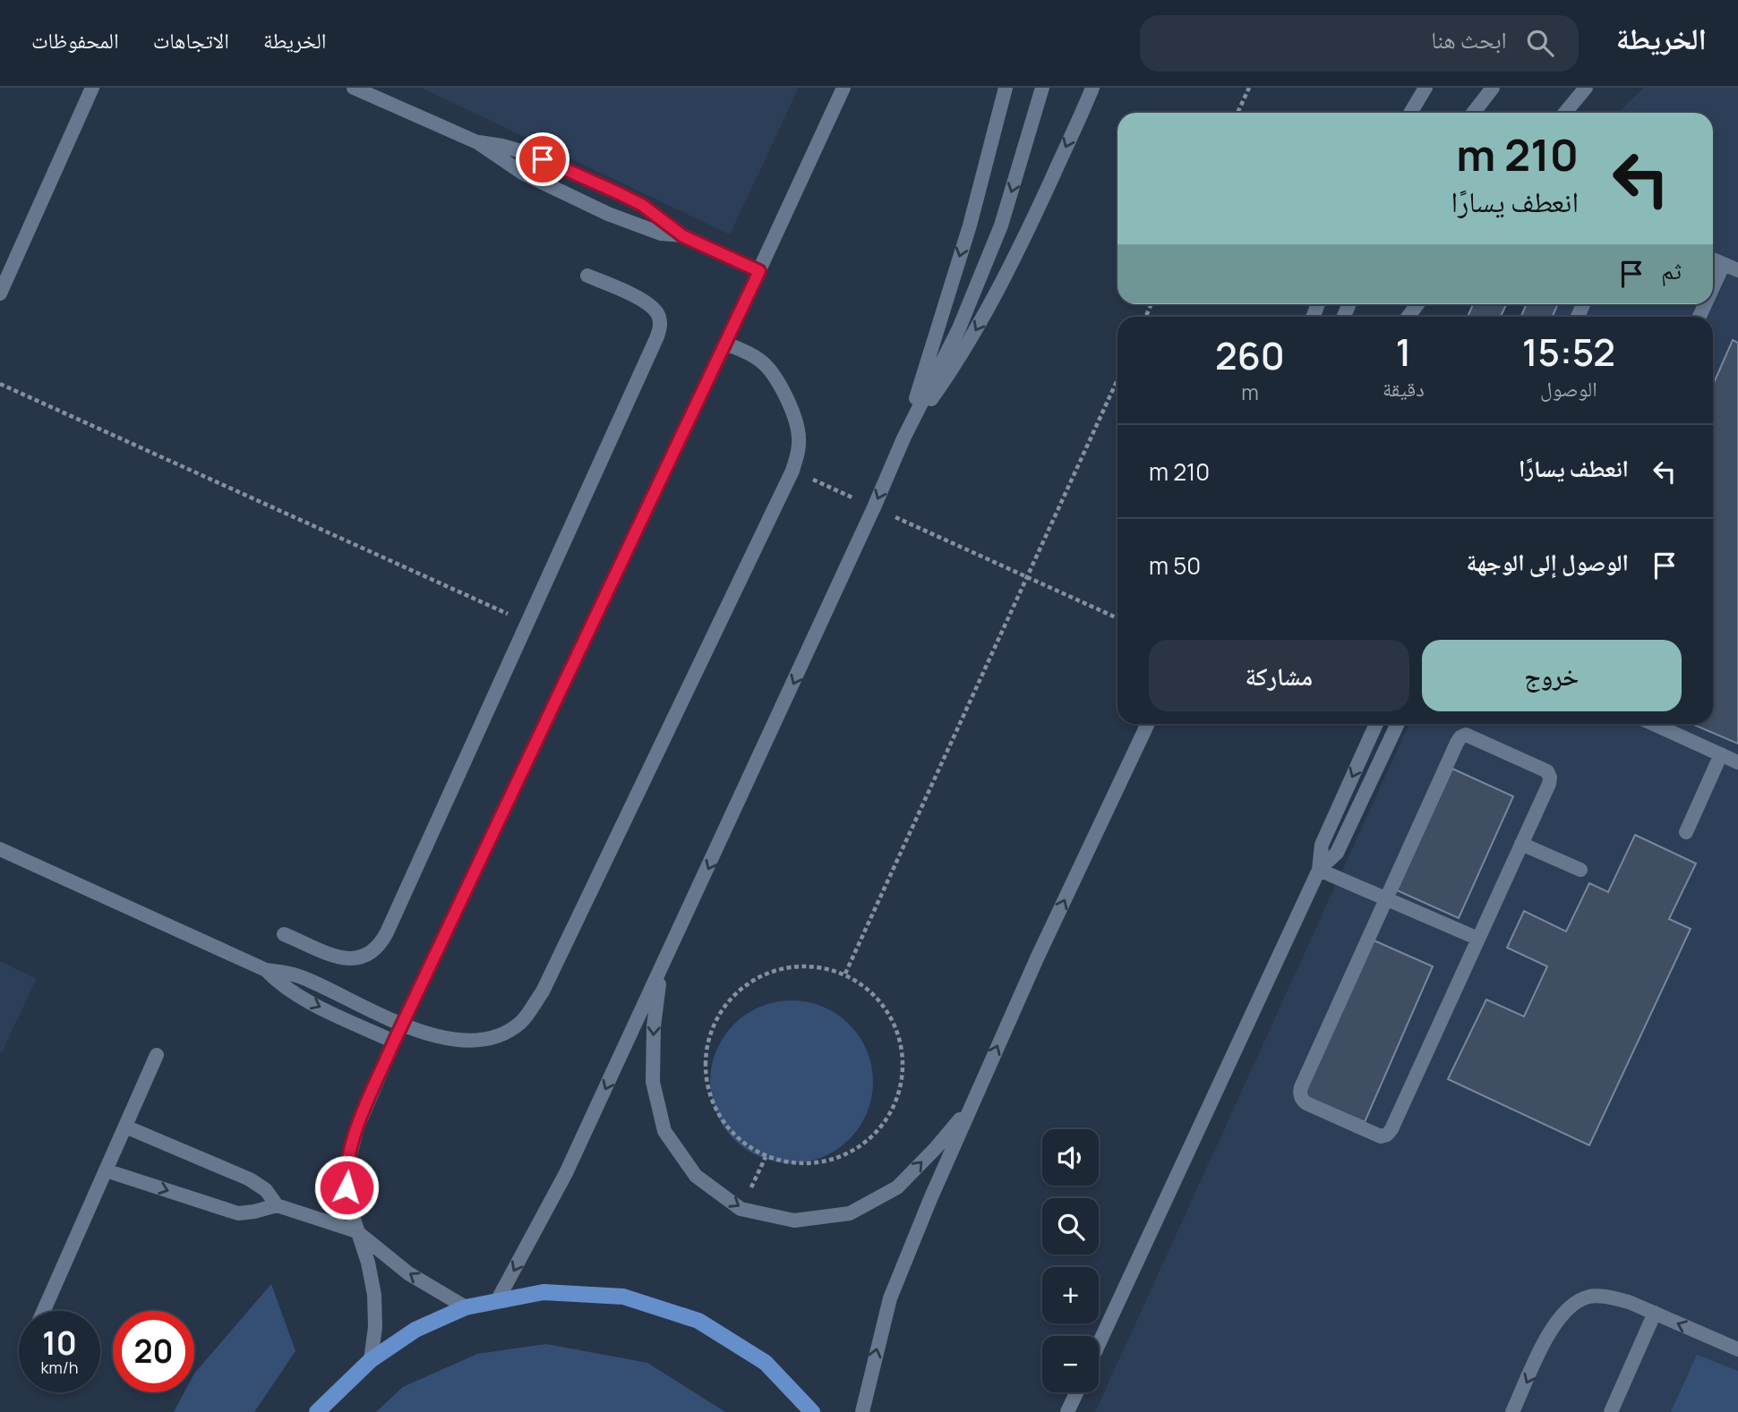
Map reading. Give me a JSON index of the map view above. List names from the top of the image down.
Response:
{
  "page": {
    "header": "الخريطة",
    "search": "ابحث هنا",
    "nav": ["الخريطة", "الاتجاهات", "المحفوظات"],
    "turn": ["210 m", "انعطف يسارًا"],
    "then": "ثم",
    "eta": [
      "15:52",
      "الوصول",
      "1",
      "دقيقة",
      "260",
      "m"
    ],
    "list": [
      {
        "name": "انعطف يسارًا",
        "value": "210 m"
      },
      {
        "name": "الوصول إلى الوجهة",
        "value": "50 m"
      }
    ],
    "buttons": ["خروج", "مشاركة"],
    "map_buttons": ["+", "−"],
    "speed": "10 km/h",
    "limit": "20"
  }
}
